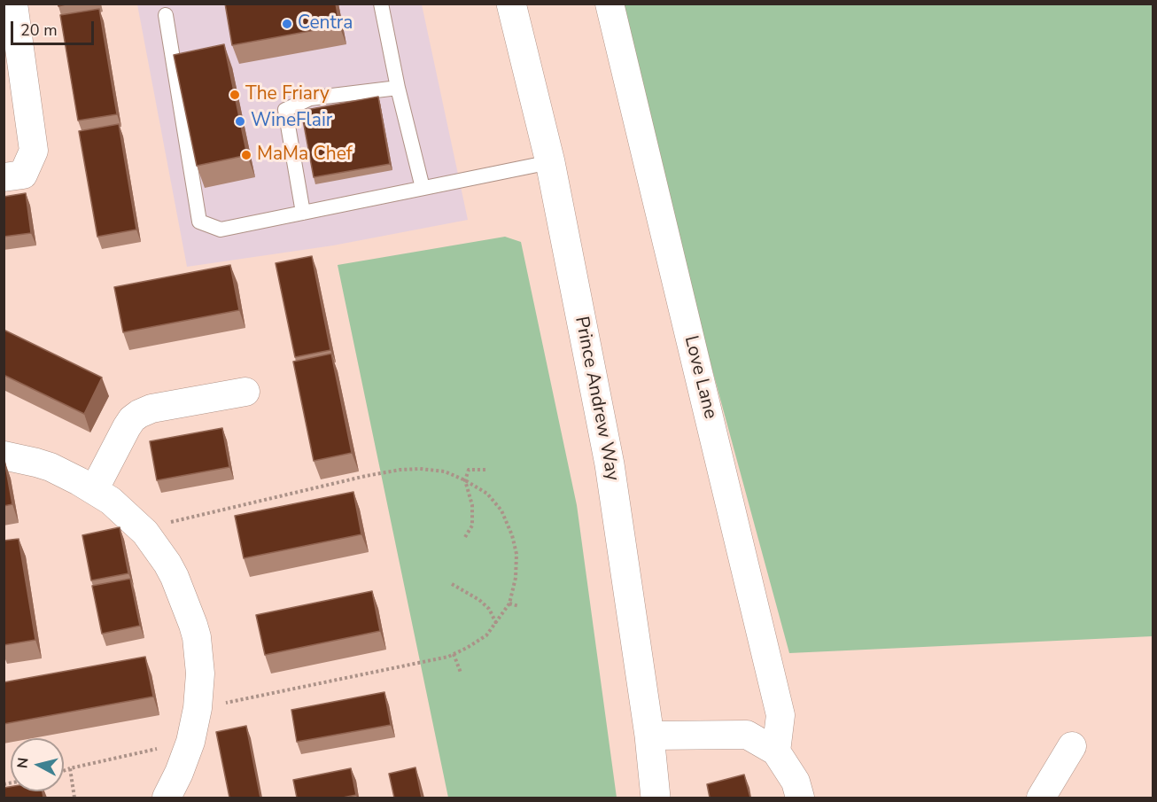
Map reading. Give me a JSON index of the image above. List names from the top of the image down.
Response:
{
  "streets": {
    "street": ["Love Lane", "Prince Andrew Way"]
  },
  "places": [
    "Centra",
    "The Friary",
    "WineFlair",
    "MaMa Chef"
  ],
  "scale_bar": "20 m",
  "north": "left"
}
